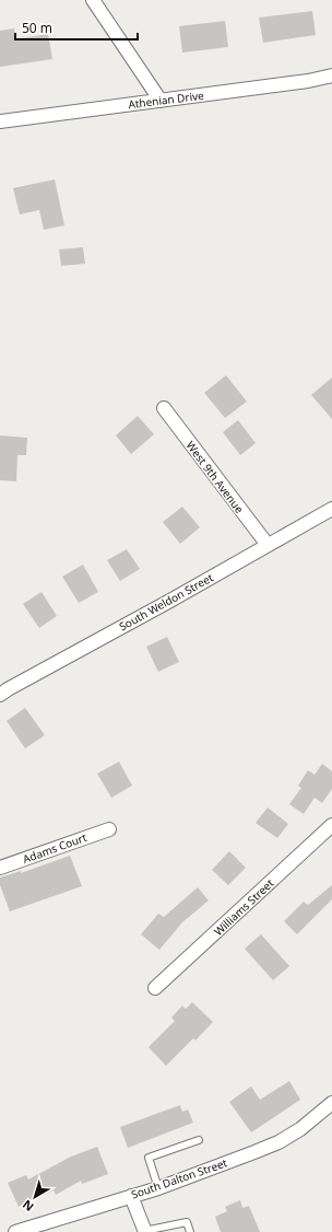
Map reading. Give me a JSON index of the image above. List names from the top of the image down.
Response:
{
  "streets": {
    "street": [
      "Athenian Drive",
      "West 9th Avenue",
      "South Weldon Street",
      "Adams Court",
      "Williams Street",
      "South Dalton Street"
    ]
  },
  "crossings": [
    ["West 9th Avenue", "South Weldon Street"]
  ],
  "scale_bar": "50 m",
  "north": "bottom left"
}
